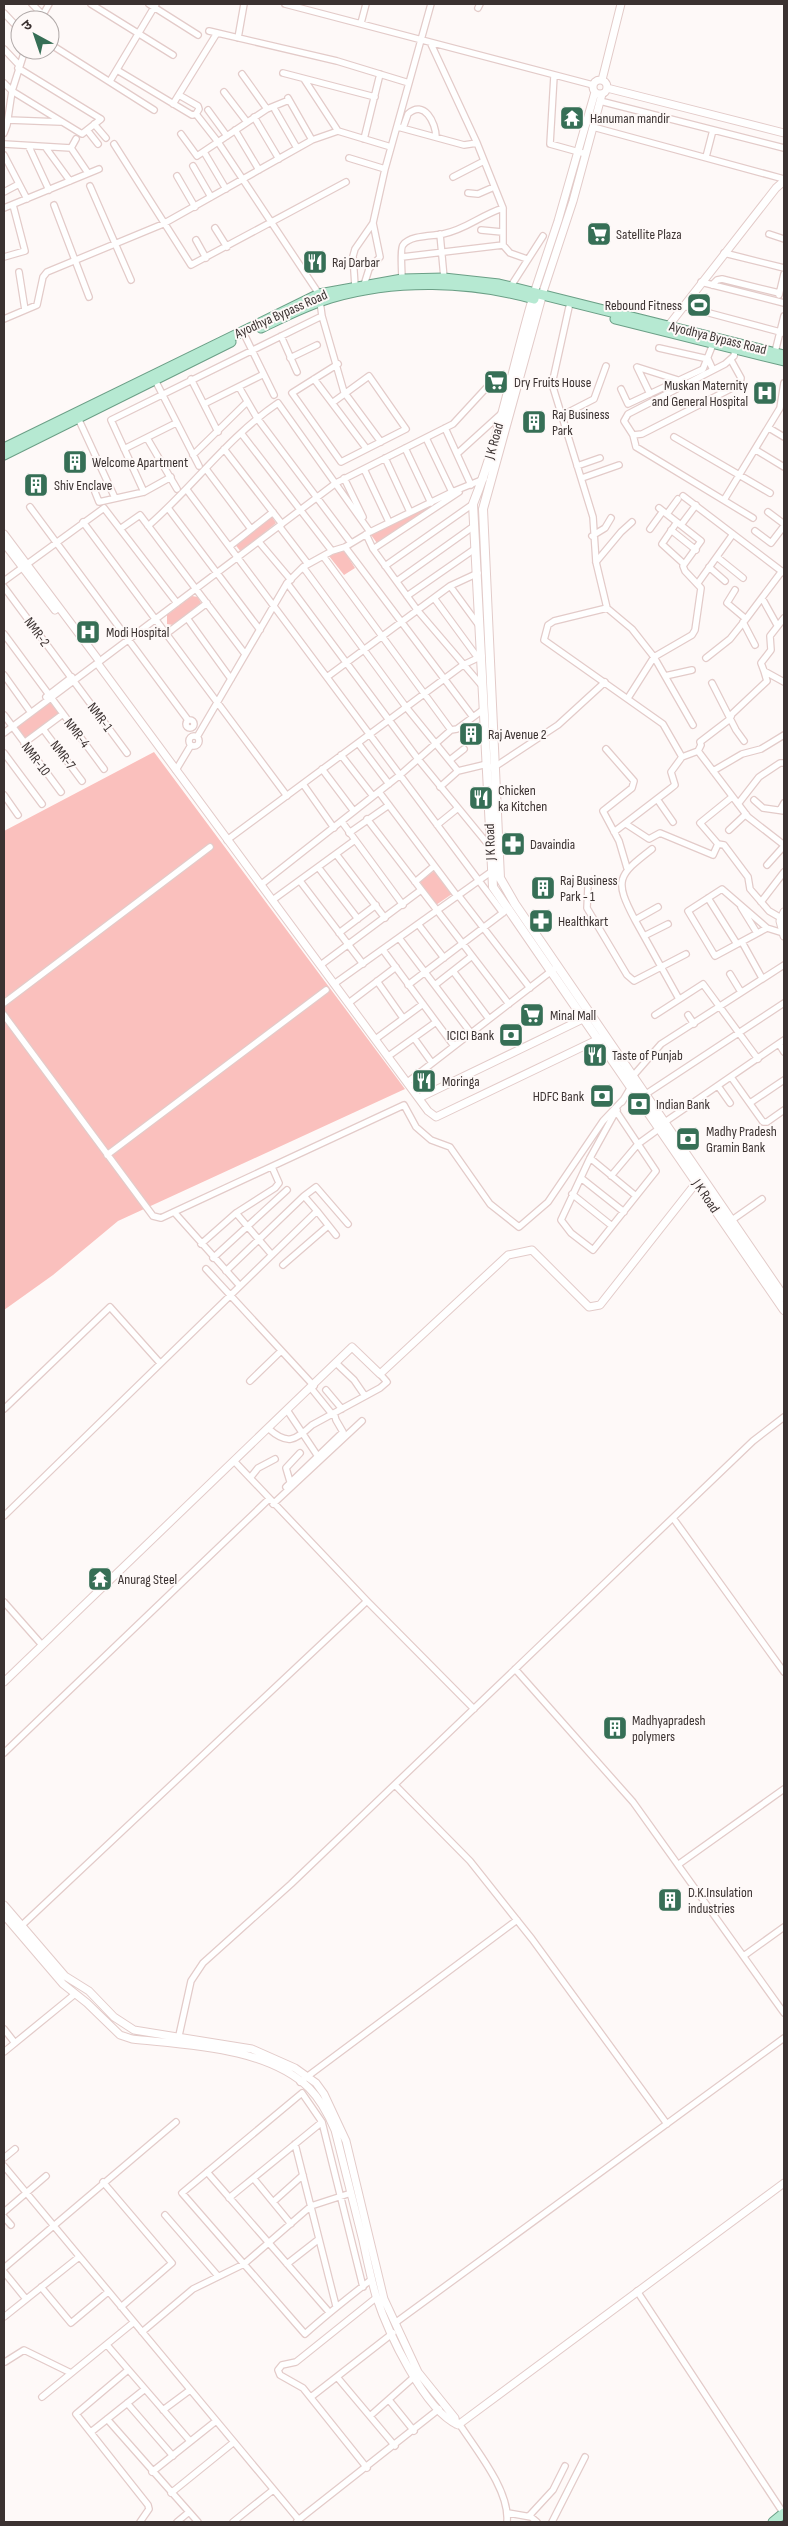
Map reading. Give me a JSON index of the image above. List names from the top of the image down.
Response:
{
  "streets": {
    "main road": ["Ayodhya Bypass Road", "J K Road"],
    "street": [
      "NMR-2",
      "NMR-1",
      "NMR-4",
      "NMR-7",
      "NMR-10"
    ]
  },
  "crossings": [
    ["Ayodhya Bypass Road", "J K Road"],
    ["NMR-2", "NMR-1"]
  ],
  "places": {
    "temple": ["Hanuman mandir", "Anurag Steel"],
    "supermarket": ["Satellite Plaza", "Dry Fruits House", "Minal Mall"],
    "restaurant": [
      "Raj Darbar",
      "Chicken ka Kitchen",
      "Taste of Punjab",
      "Moringa"
    ],
    "sports": ["Rebound Fitness"],
    "hospital": ["Muskan Maternity and General Hospital", "Modi Hospital"],
    "building": [
      "Raj Business Park",
      "Welcome Apartment",
      "Shiv Enclave",
      "Raj Avenue 2",
      "Raj Business Park - 1",
      "Madhyapradesh polymers",
      "D.K.Insulation industries"
    ],
    "pharmacy": ["Davaindia", "Healthkart"],
    "bank": [
      "ICICI Bank",
      "HDFC Bank",
      "Indian Bank",
      "Madhy Pradesh Gramin Bank"
    ]
  },
  "north": "top left"
}
